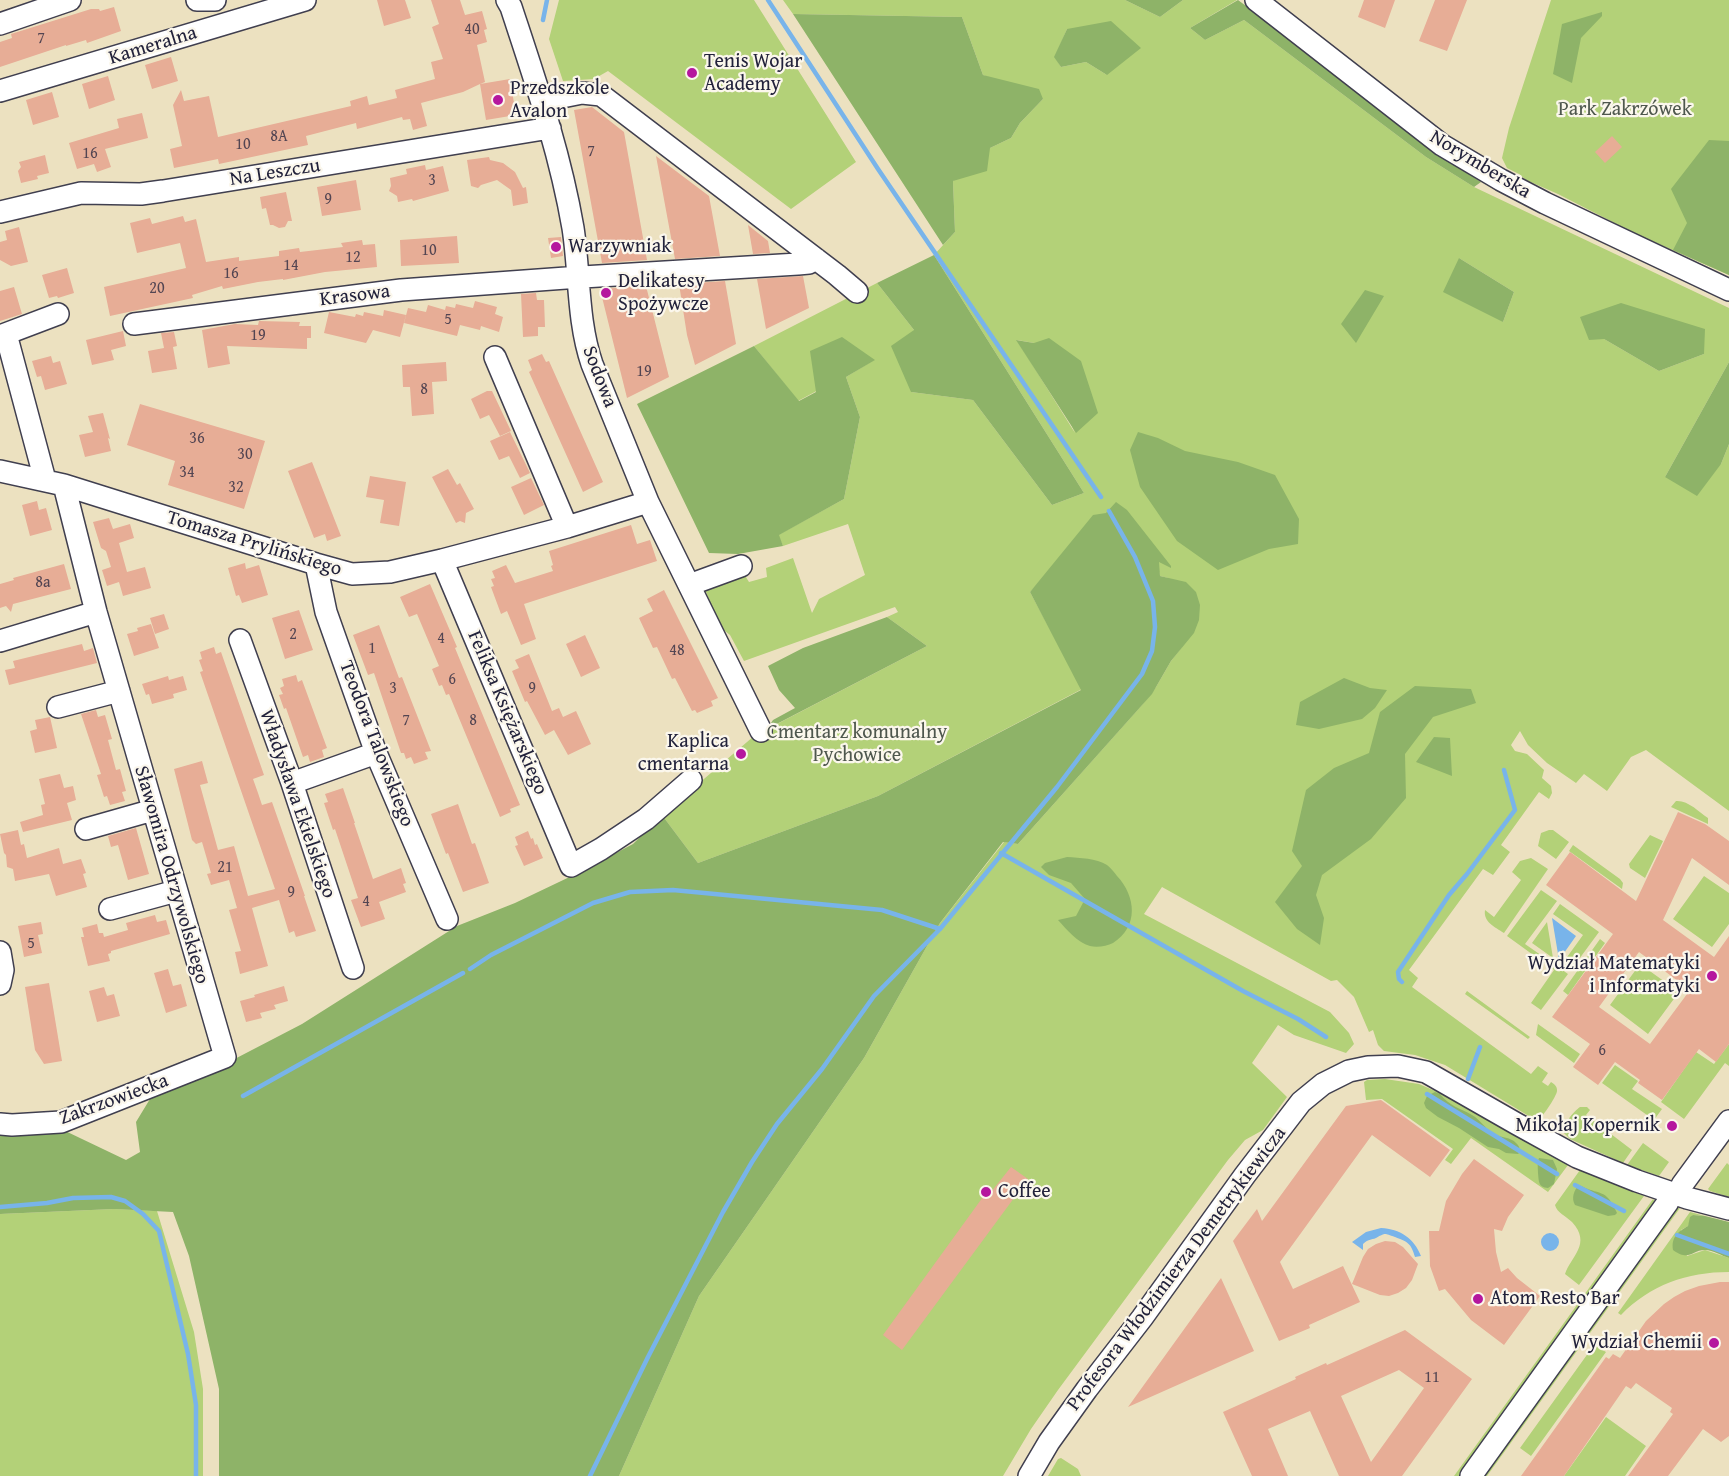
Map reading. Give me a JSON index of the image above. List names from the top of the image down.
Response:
{
  "streets": {
    "street": [
      "Kameralna",
      "Norymberska",
      "Na Leszczu",
      "Krasowa",
      "Sodowa",
      "Tomasza Prylińskiego",
      "Feliksa Księżarskiego",
      "Teodora Talowskiego",
      "Władysława Ekielskiego",
      "Sławomira Odrzywolskiego",
      "Zakrzowiecka",
      "Profesora Włodzimierza Demetrykiewicza"
    ]
  },
  "crossings": [
    ["Na Leszczu", "Sodowa"],
    ["Krasowa", "Sodowa"],
    ["Sodowa", "Tomasza Prylińskiego"],
    ["Tomasza Prylińskiego", "Feliksa Księżarskiego"],
    ["Tomasza Prylińskiego", "Teodora Talowskiego"],
    ["Tomasza Prylińskiego", "Sławomira Odrzywolskiego"],
    ["Sławomira Odrzywolskiego", "Zakrzowiecka"]
  ],
  "parks": ["Park Zakrzówek", "Cmentarz komunalny Pychowice"],
  "places": [
    "Tenis Wojar Academy",
    "Przedszkole Avalon",
    "Warzywniak",
    "Delikatesy Spożywcze",
    "Kaplica cmentarna",
    "Wydział Matematyki i Informatyki",
    "Mikołaj Kopernik",
    "Coffee",
    "Atom Resto Bar",
    "Wydział Chemii"
  ],
  "house_numbers": [
    "40",
    "7",
    "8A",
    "10",
    "7",
    "16",
    "3",
    "9",
    "10",
    "12",
    "14",
    "16",
    "20",
    "5",
    "19",
    "19",
    "8",
    "36",
    "30",
    "34",
    "32",
    "8a",
    "2",
    "4",
    "1",
    "48",
    "6",
    "3",
    "9",
    "7",
    "8",
    "21",
    "9",
    "4",
    "5",
    "6",
    "11"
  ]
}
